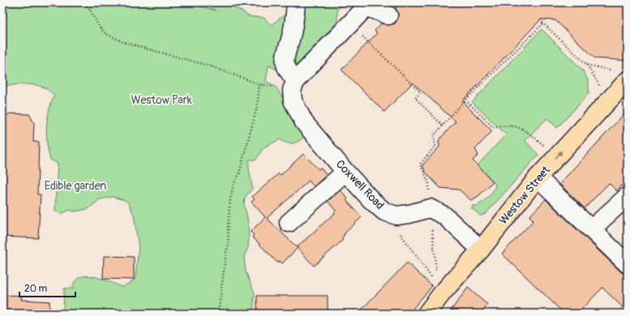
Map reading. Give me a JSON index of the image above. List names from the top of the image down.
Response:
{
  "streets": {
    "main road": ["Westow Street"],
    "street": ["Coxwell Road"]
  },
  "parks": ["Westow Park", "Edible garden"],
  "scale_bar": "20 m"
}
